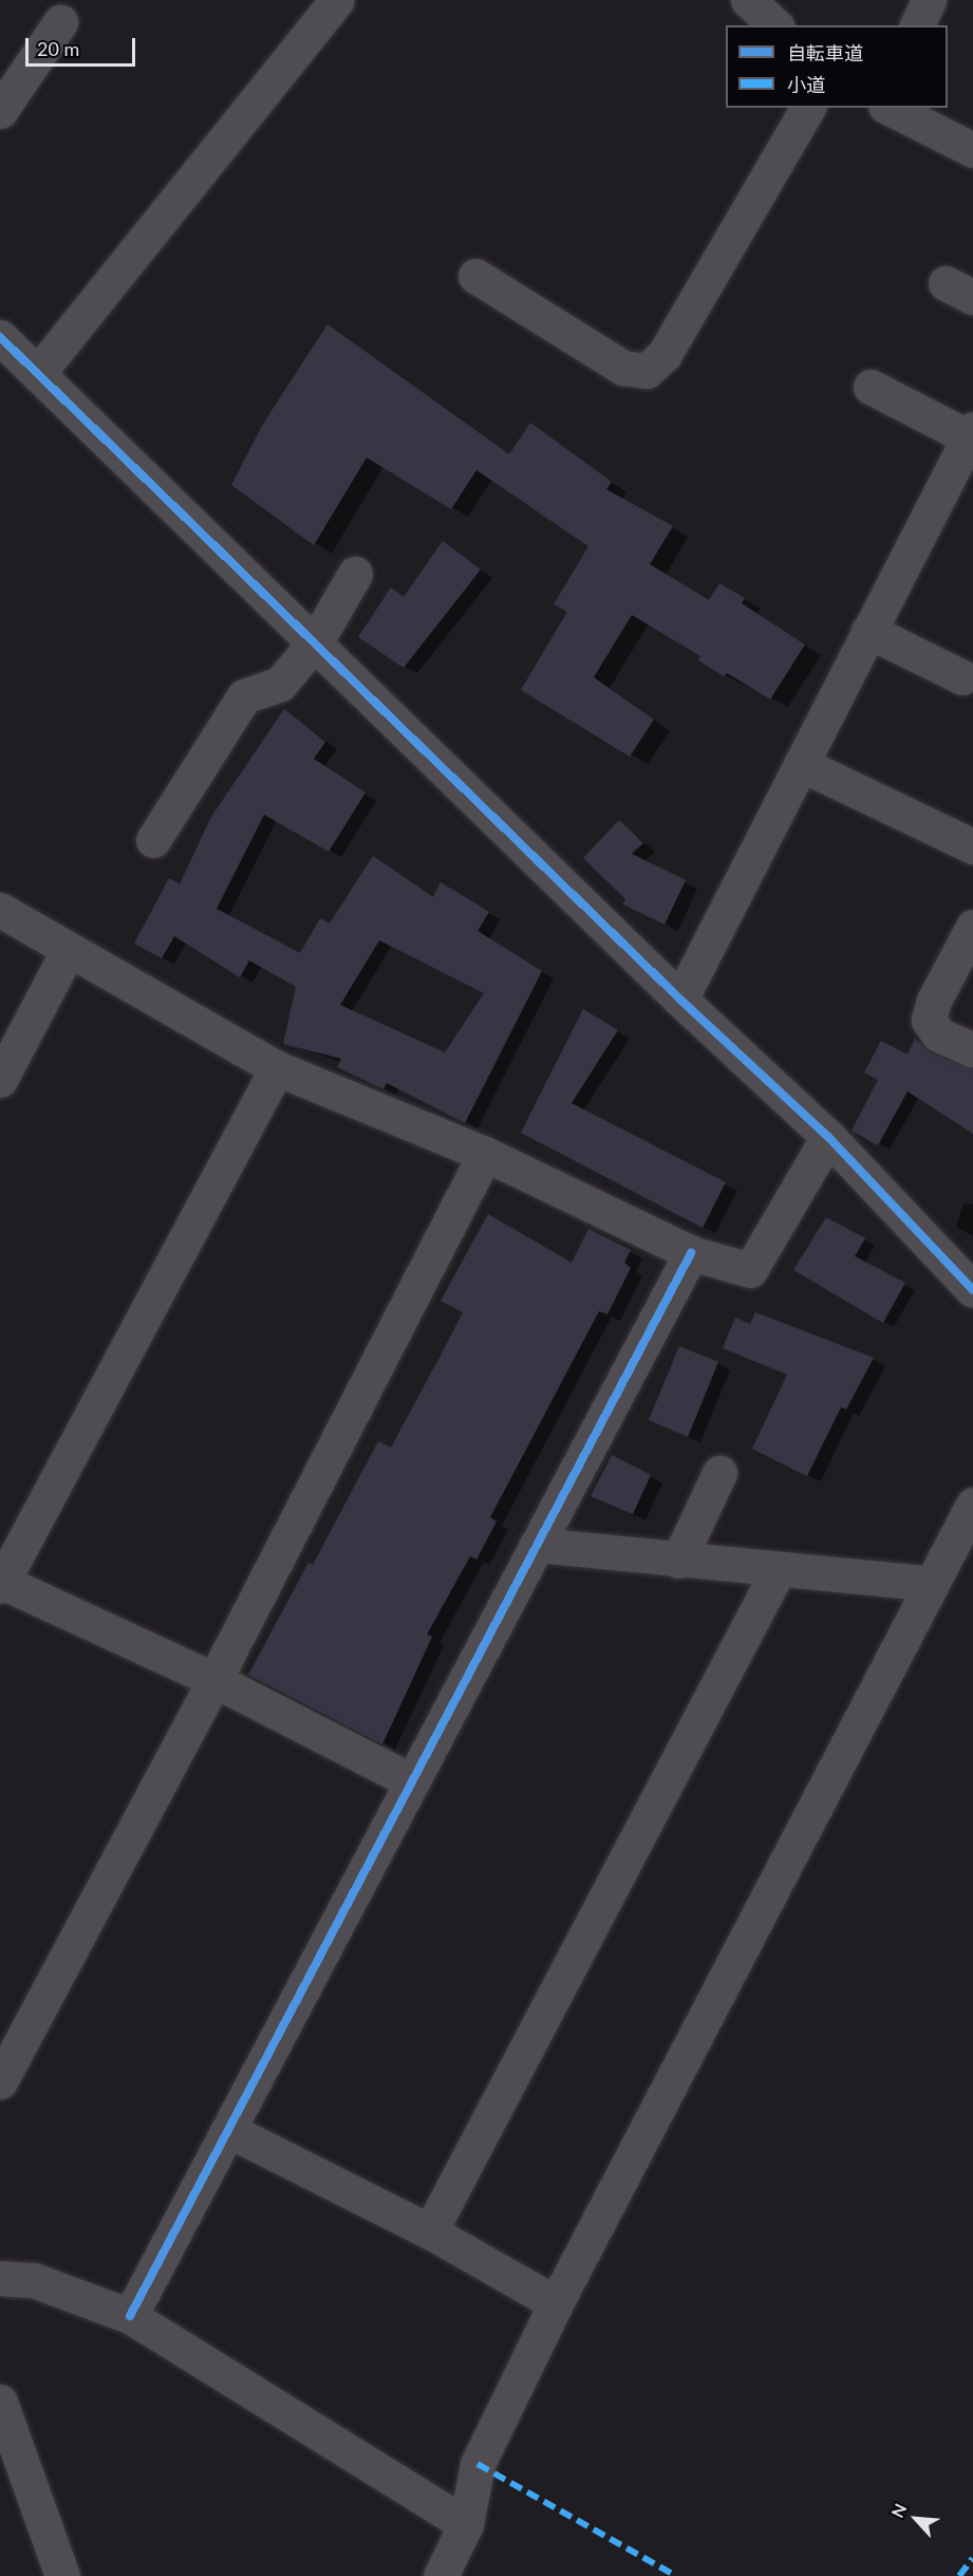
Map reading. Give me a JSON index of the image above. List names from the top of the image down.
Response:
{
  "legend": ["自転車道", "小道"],
  "scale_bar": "20 m",
  "north": "top left"
}
